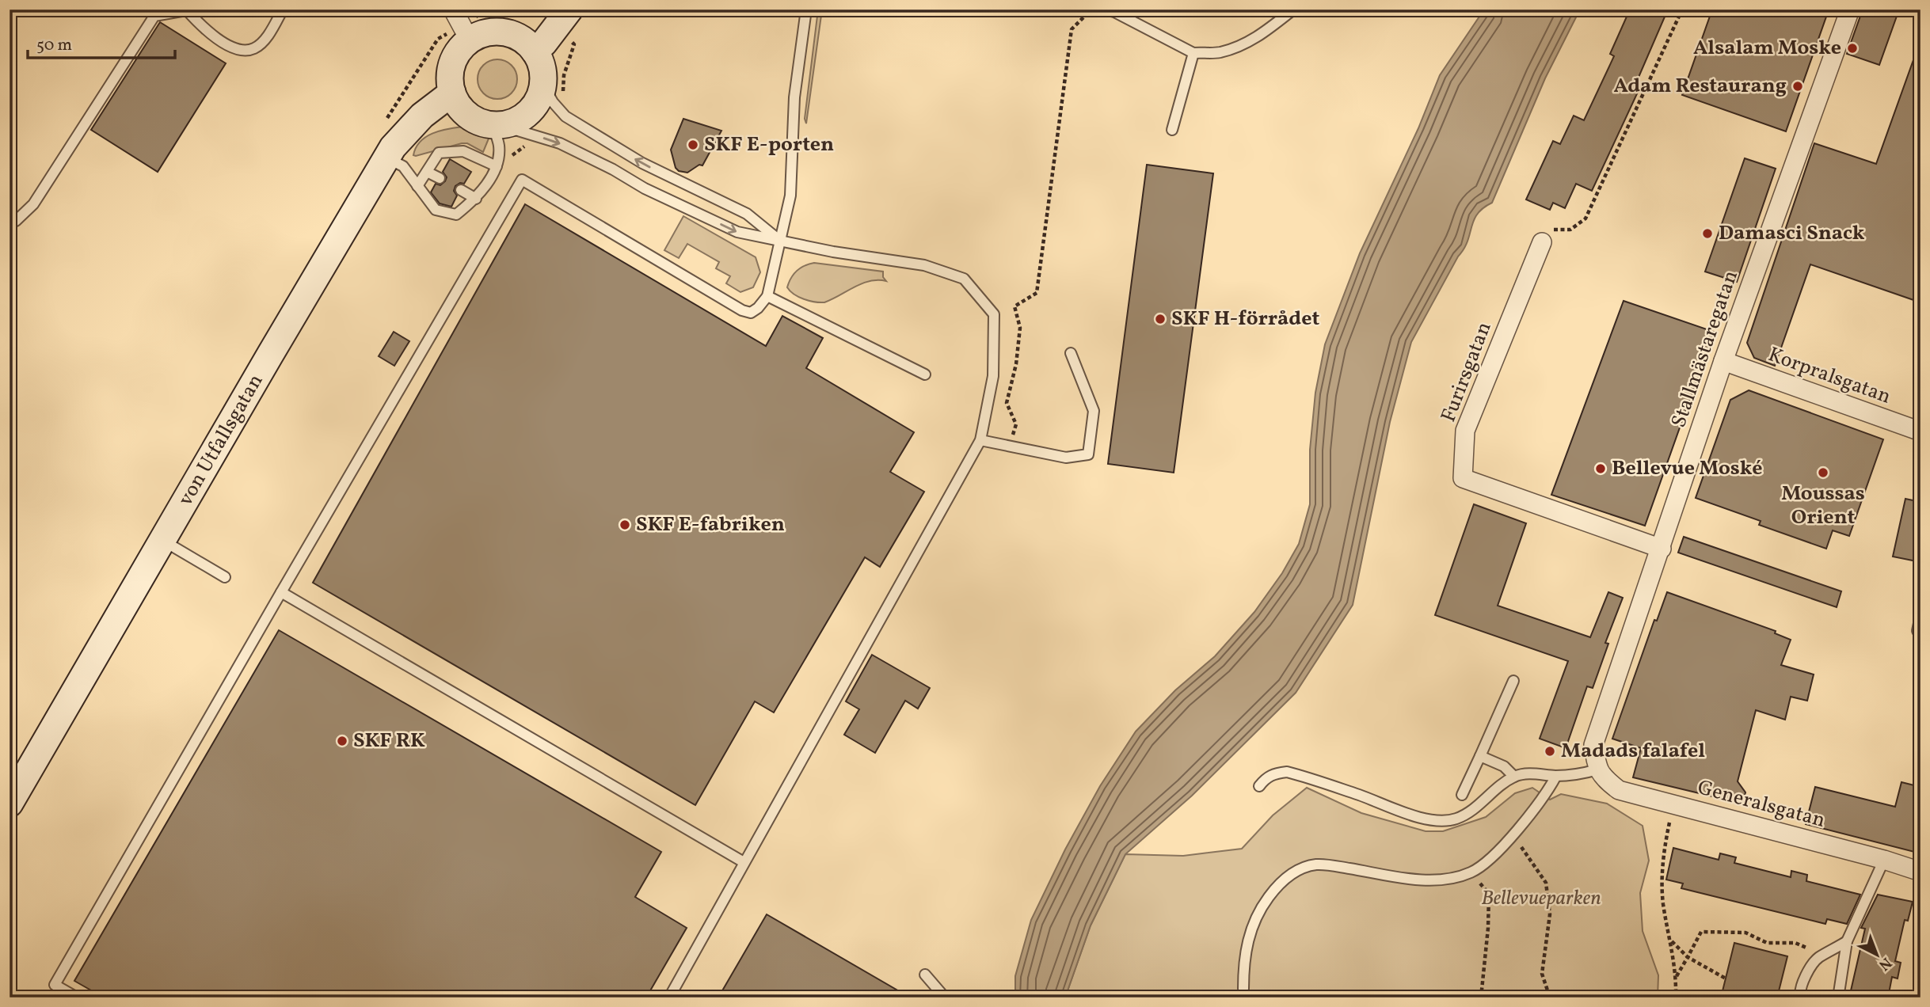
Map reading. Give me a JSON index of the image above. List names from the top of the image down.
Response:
{
  "streets": {
    "street": [
      "Stallmästaregatan",
      "Furirsgatan",
      "Korpralsgatan",
      "von Utfallsgatan",
      "Generalsgatan"
    ]
  },
  "crossings": [
    ["Stallmästaregatan", "Furirsgatan"],
    ["Stallmästaregatan", "Korpralsgatan"],
    ["Stallmästaregatan", "Generalsgatan"]
  ],
  "parks": ["Bellevueparken"],
  "places": [
    "Alsalam Moske",
    "Adam Restaurang",
    "SKF E-porten",
    "Damasci Snack",
    "SKF H-förrådet",
    "Bellevue Moské",
    "Moussas Orient",
    "SKF E-fabriken",
    "SKF RK",
    "Madads falafel"
  ],
  "scale_bar": "50 m",
  "north": "bottom right"
}
